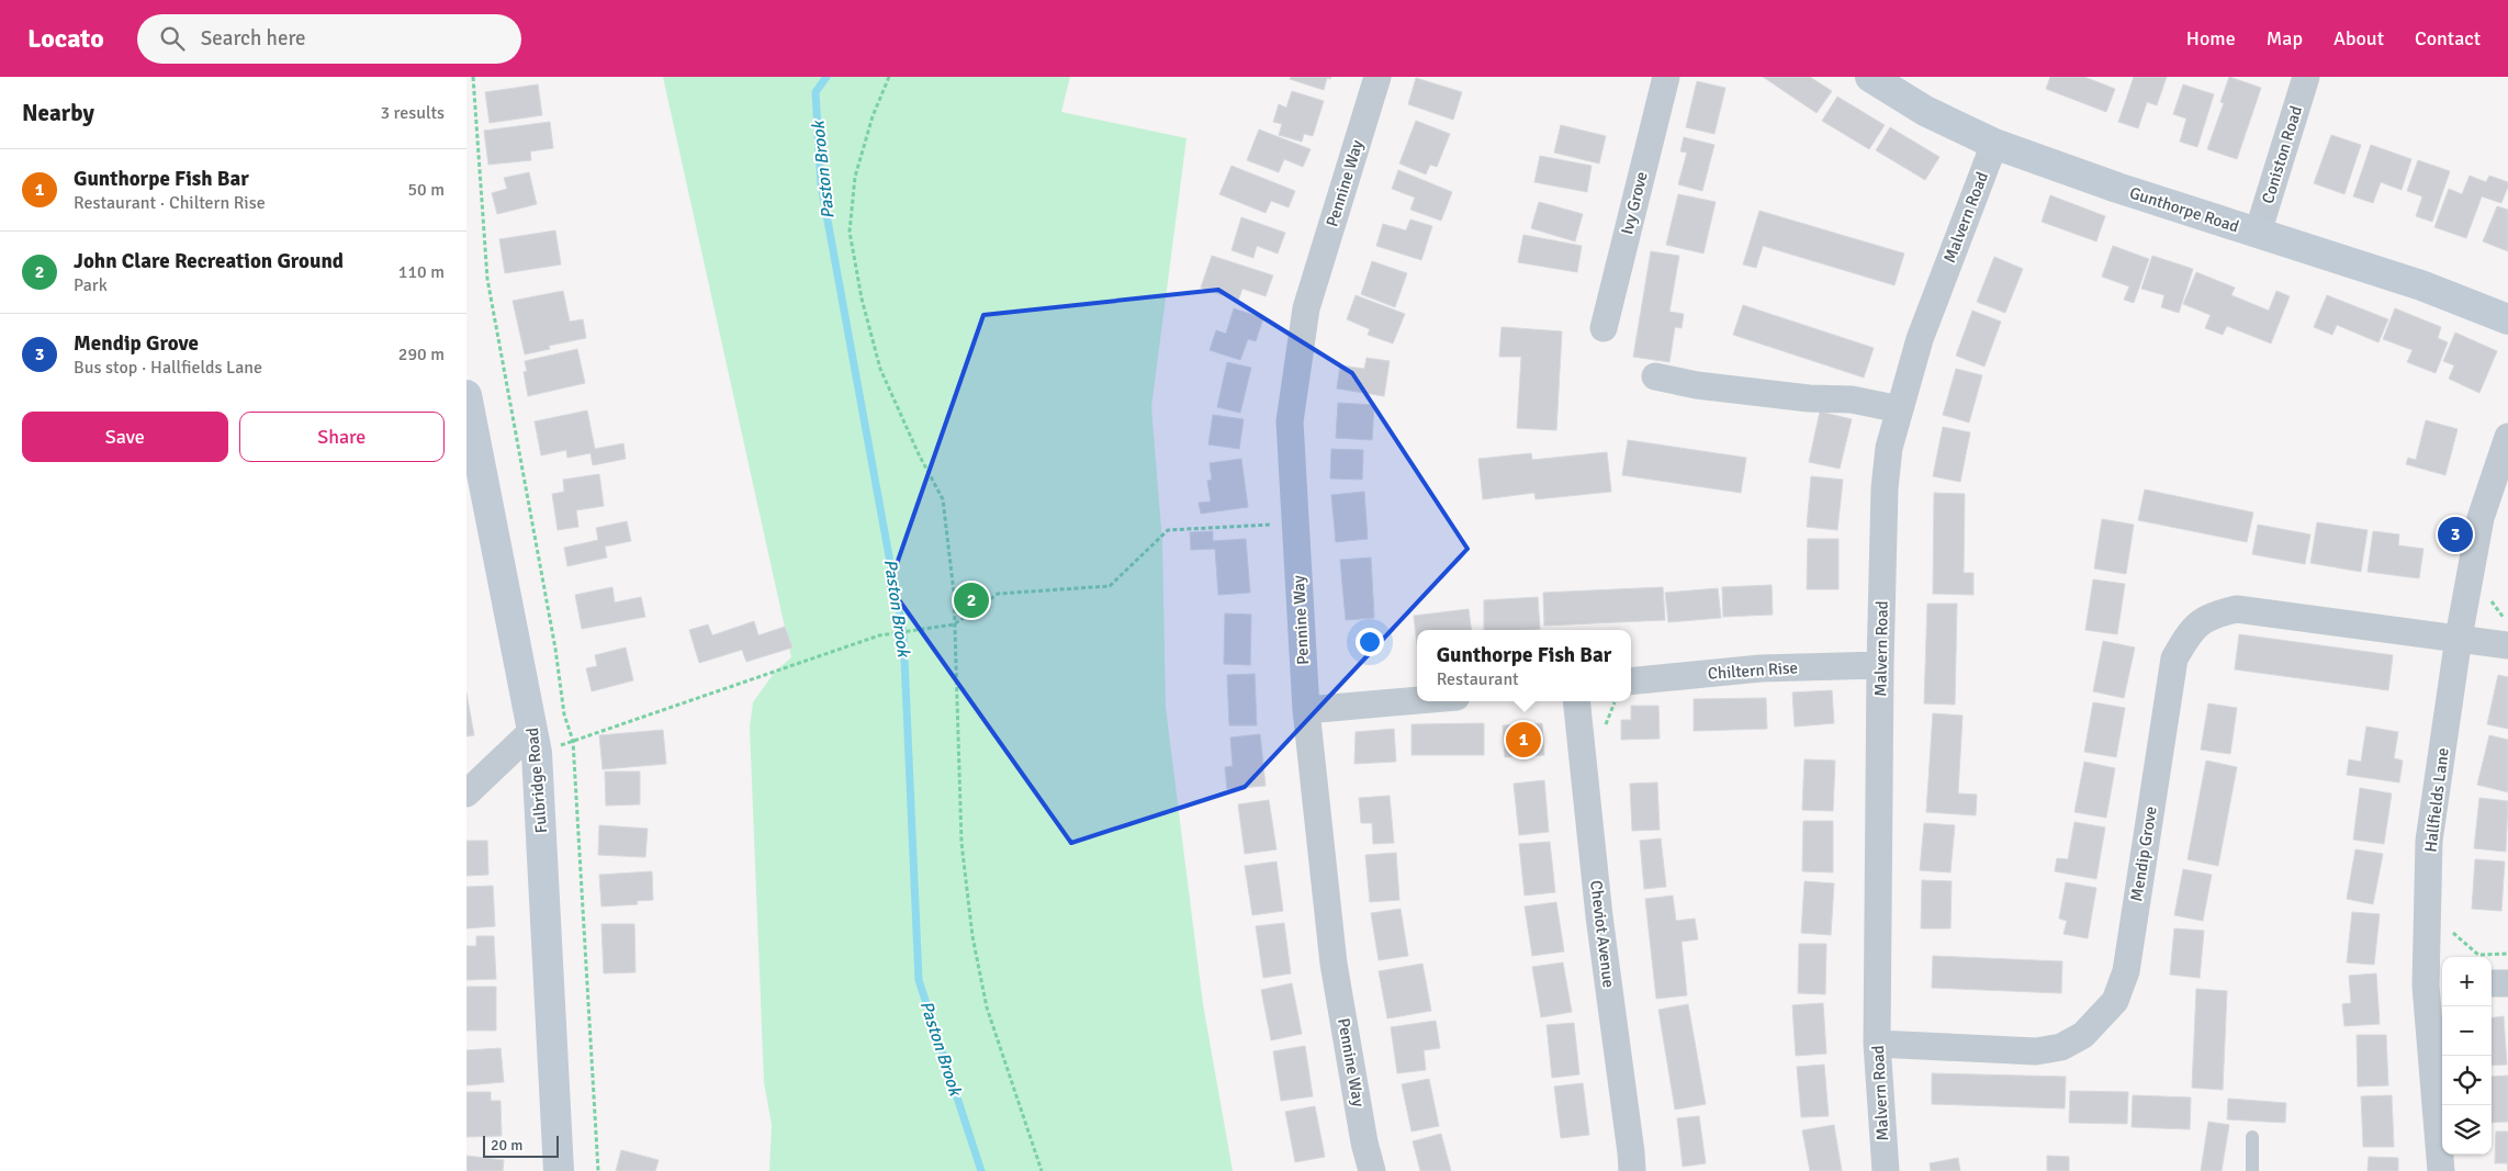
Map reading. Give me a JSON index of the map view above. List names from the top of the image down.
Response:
{
  "streets": {
    "street": [
      "Coniston Road",
      "Pennine Way",
      "Ivy Grove",
      "Gunthorpe Road",
      "Malvern Road",
      "Chiltern Rise",
      "Fulbridge Road",
      "Hallfields Lane",
      "Mendip Grove",
      "Cheviot Avenue"
    ]
  },
  "crossings": [
    ["Coniston Road", "Gunthorpe Road"],
    ["Gunthorpe Road", "Malvern Road"],
    ["Malvern Road", "Chiltern Rise"],
    ["Malvern Road", "Mendip Grove"],
    ["Hallfields Lane", "Mendip Grove"]
  ],
  "water": ["Paston Brook"],
  "scale_bar": "20 m",
  "page": {
    "header": "Locato",
    "search": "Search here",
    "nav": [
      "Home",
      "Map",
      "About",
      "Contact"
    ],
    "heading": ["Nearby", "3 results"],
    "list": [
      {
        "mark": "1",
        "name": "Gunthorpe Fish Bar",
        "note": "Restaurant · Chiltern Rise",
        "value": "50 m"
      },
      {
        "mark": "2",
        "name": "John Clare Recreation Ground",
        "note": "Park",
        "value": "110 m"
      },
      {
        "mark": "3",
        "name": "Mendip Grove",
        "note": "Bus stop · Hallfields Lane",
        "value": "290 m"
      }
    ],
    "buttons": ["Save", "Share"],
    "pins": ["3", "2", "1"],
    "popup": ["Gunthorpe Fish Bar", "Restaurant"],
    "map_buttons": ["+", "−"],
    "scale": "20 m"
  }
}
